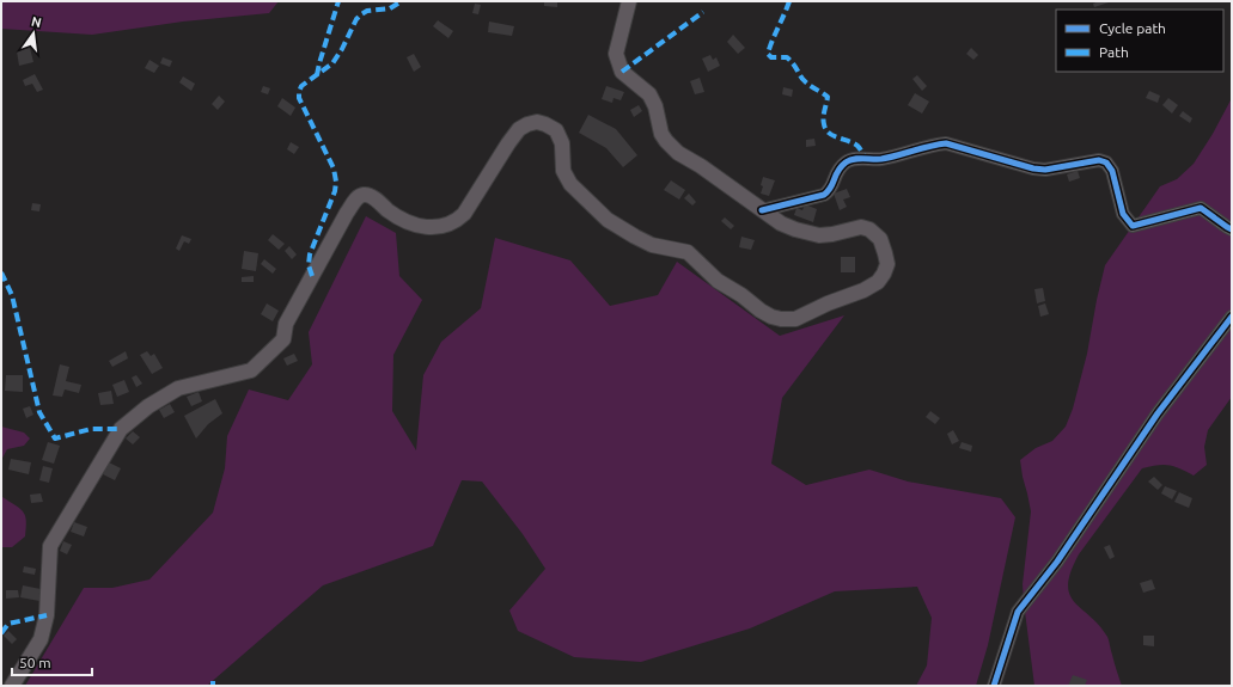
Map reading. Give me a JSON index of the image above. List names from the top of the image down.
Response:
{
  "legend": ["Cycle path", "Path"],
  "scale_bar": "50 m",
  "north": "top"
}
